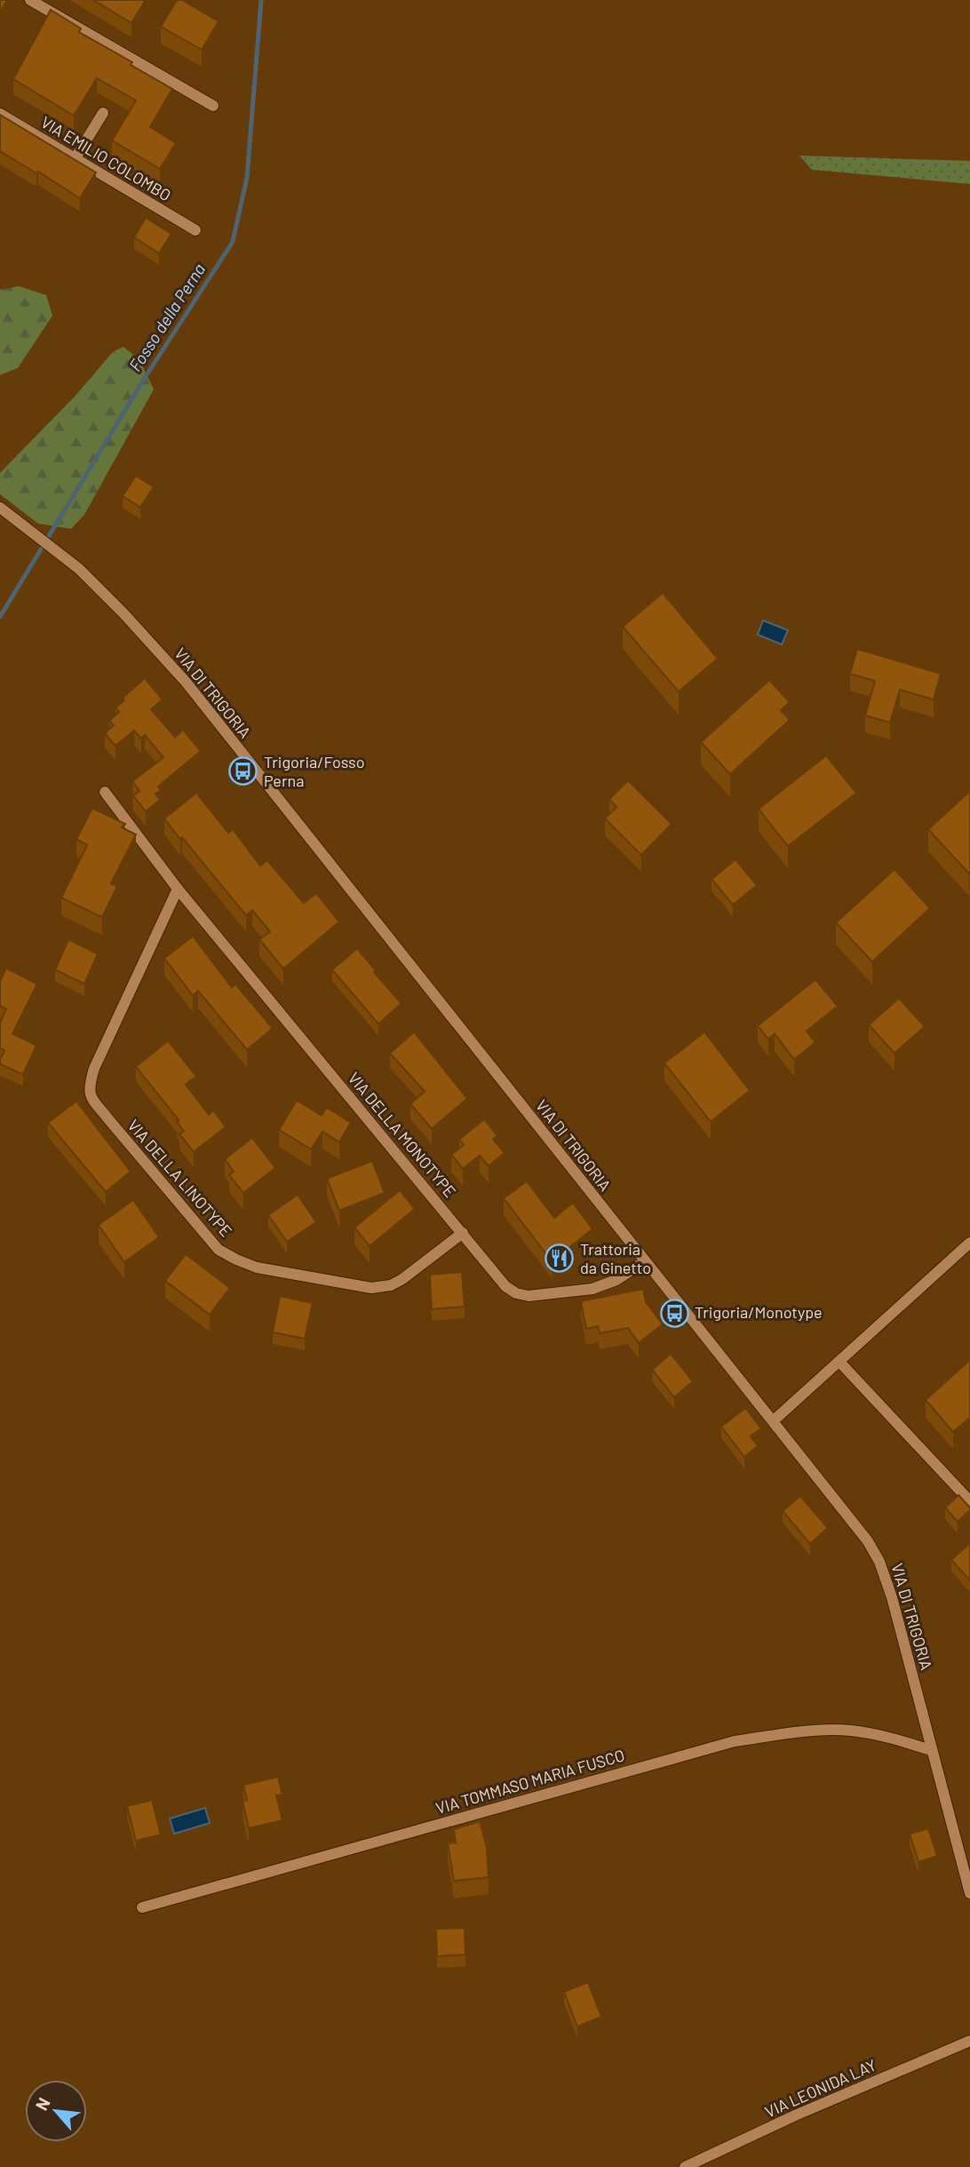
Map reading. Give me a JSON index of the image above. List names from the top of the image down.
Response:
{
  "streets": {
    "street": [
      "VIA EMILIO COLOMBO",
      "VIA DI TRIGORIA",
      "VIA DELLA MONOTYPE",
      "VIA DELLA LINOTYPE",
      "VIA TOMMASO MARIA FUSCO",
      "VIA LEONIDA LAY"
    ]
  },
  "crossings": [
    ["VIA DI TRIGORIA", "VIA DELLA MONOTYPE"],
    ["VIA DI TRIGORIA", "VIA TOMMASO MARIA FUSCO"],
    ["VIA DELLA MONOTYPE", "VIA DELLA LINOTYPE"]
  ],
  "water": ["Fosso della Perna"],
  "places": {
    "bus stop": ["Trigoria/Fosso Perna", "Trigoria/Monotype"],
    "restaurant": ["Trattoria da Ginetto"]
  },
  "north": "top left"
}
